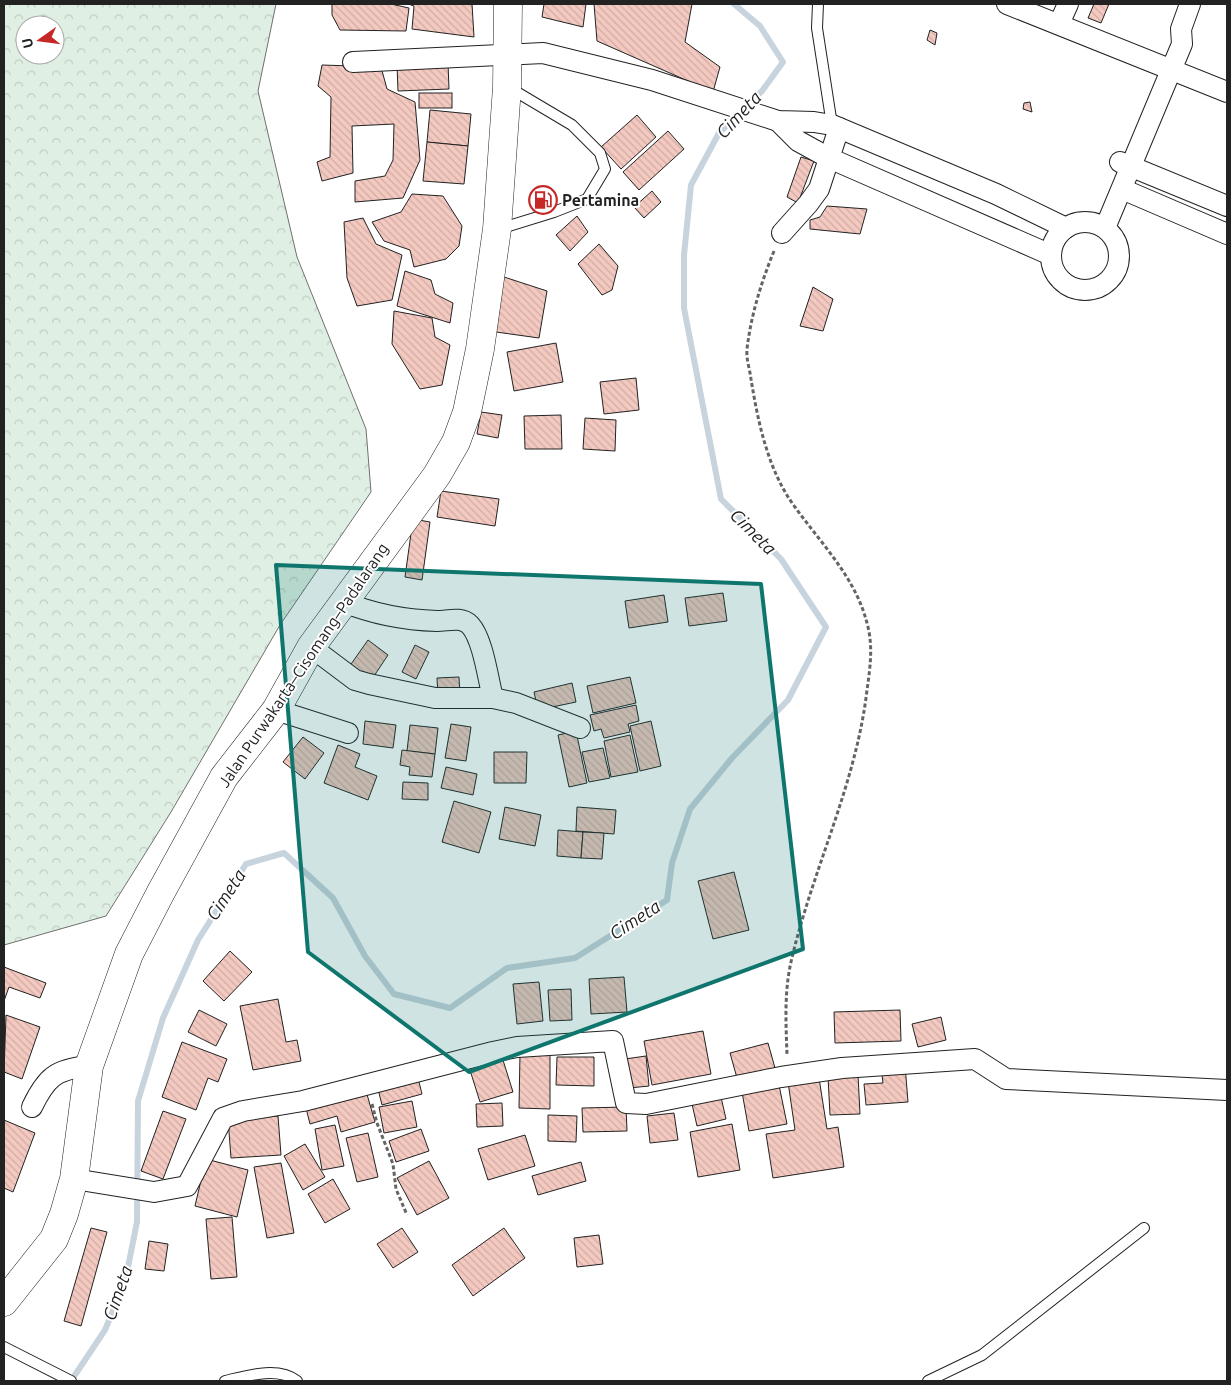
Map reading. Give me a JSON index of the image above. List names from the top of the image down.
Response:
{
  "streets": {
    "highway": ["Jalan Purwakarta–Cisomang–Padalarang"]
  },
  "water": ["Cimeta"],
  "places": {
    "fuel station": ["Pertamina"]
  },
  "north": "left"
}
